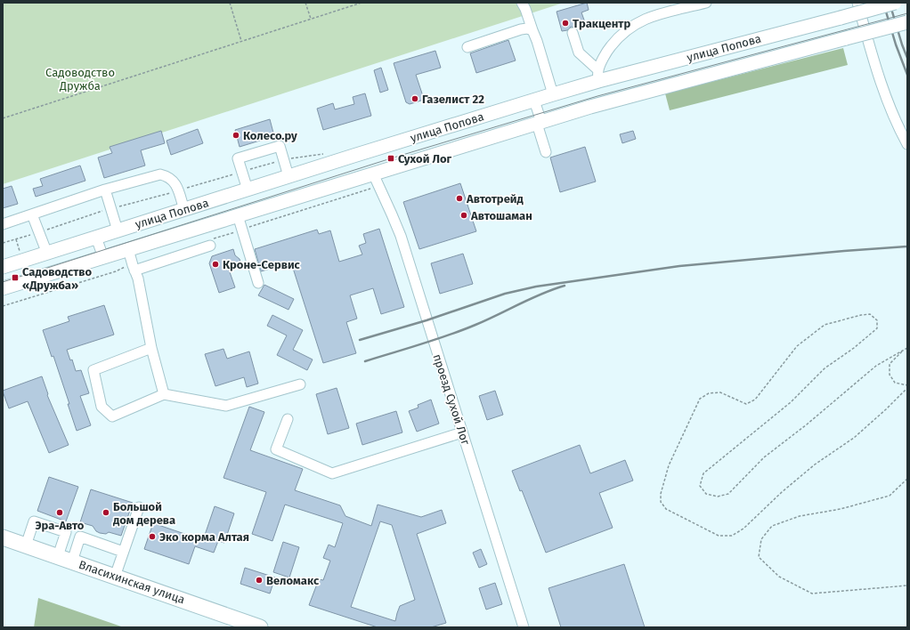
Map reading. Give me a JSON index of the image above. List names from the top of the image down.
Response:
{
  "streets": {
    "highway": ["Власихинская улица"],
    "main road": ["улица Попова"],
    "street": ["проезд Сухой Лог"]
  },
  "crossings": [
    ["улица Попова", "проезд Сухой Лог"]
  ],
  "parks": ["Садоводство Дружба"],
  "places": {
    "other": [
      "Тракцентр",
      "Газелист 22",
      "Колесо.ру",
      "Автотрейд",
      "Автошаман",
      "Кроне-Сервис",
      "Эра-Авто",
      "Большой дом дерева",
      "Эко корма Алтая",
      "Веломакс"
    ],
    "transit": ["Сухой Лог", "Садоводство «Дружба»"]
  }
}
